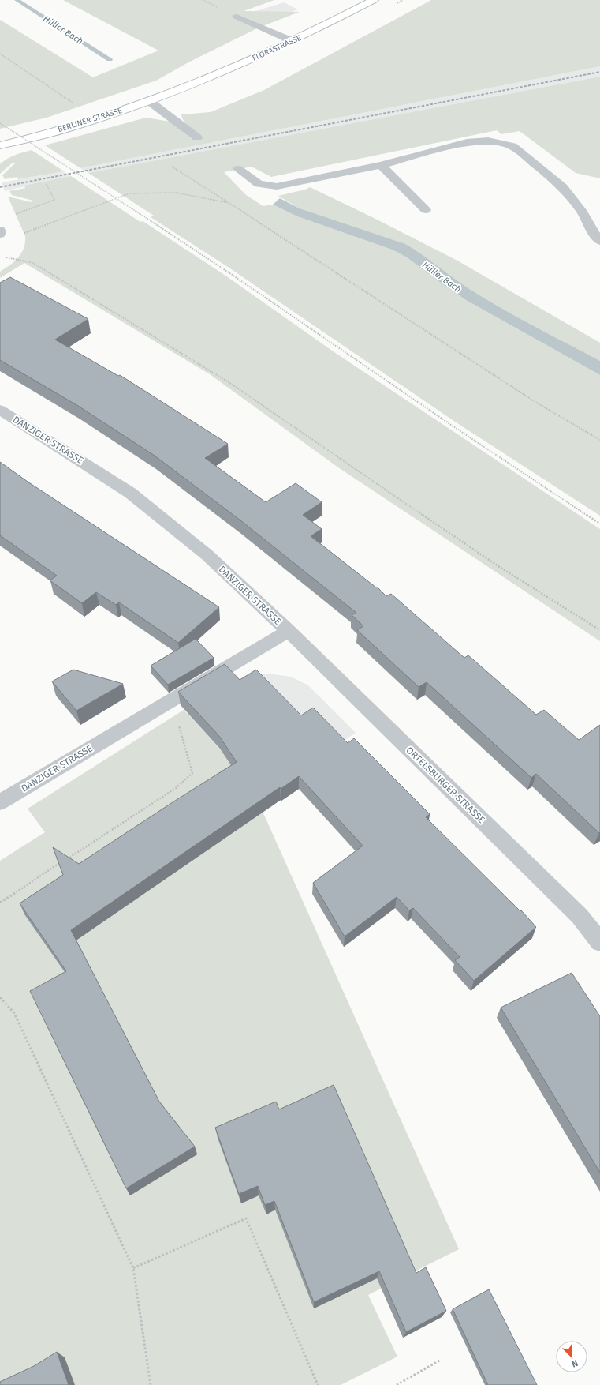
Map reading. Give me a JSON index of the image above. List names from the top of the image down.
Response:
{
  "streets": {
    "main road": ["FLORASTRASSE", "BERLINER STRASSE"],
    "street": ["DANZIGER STRASSE", "ORTELSBURGER STRASSE"]
  },
  "crossings": [
    ["FLORASTRASSE", "BERLINER STRASSE"],
    ["DANZIGER STRASSE", "ORTELSBURGER STRASSE"]
  ],
  "water": ["Hüller Bach"],
  "north": "bottom right"
}
